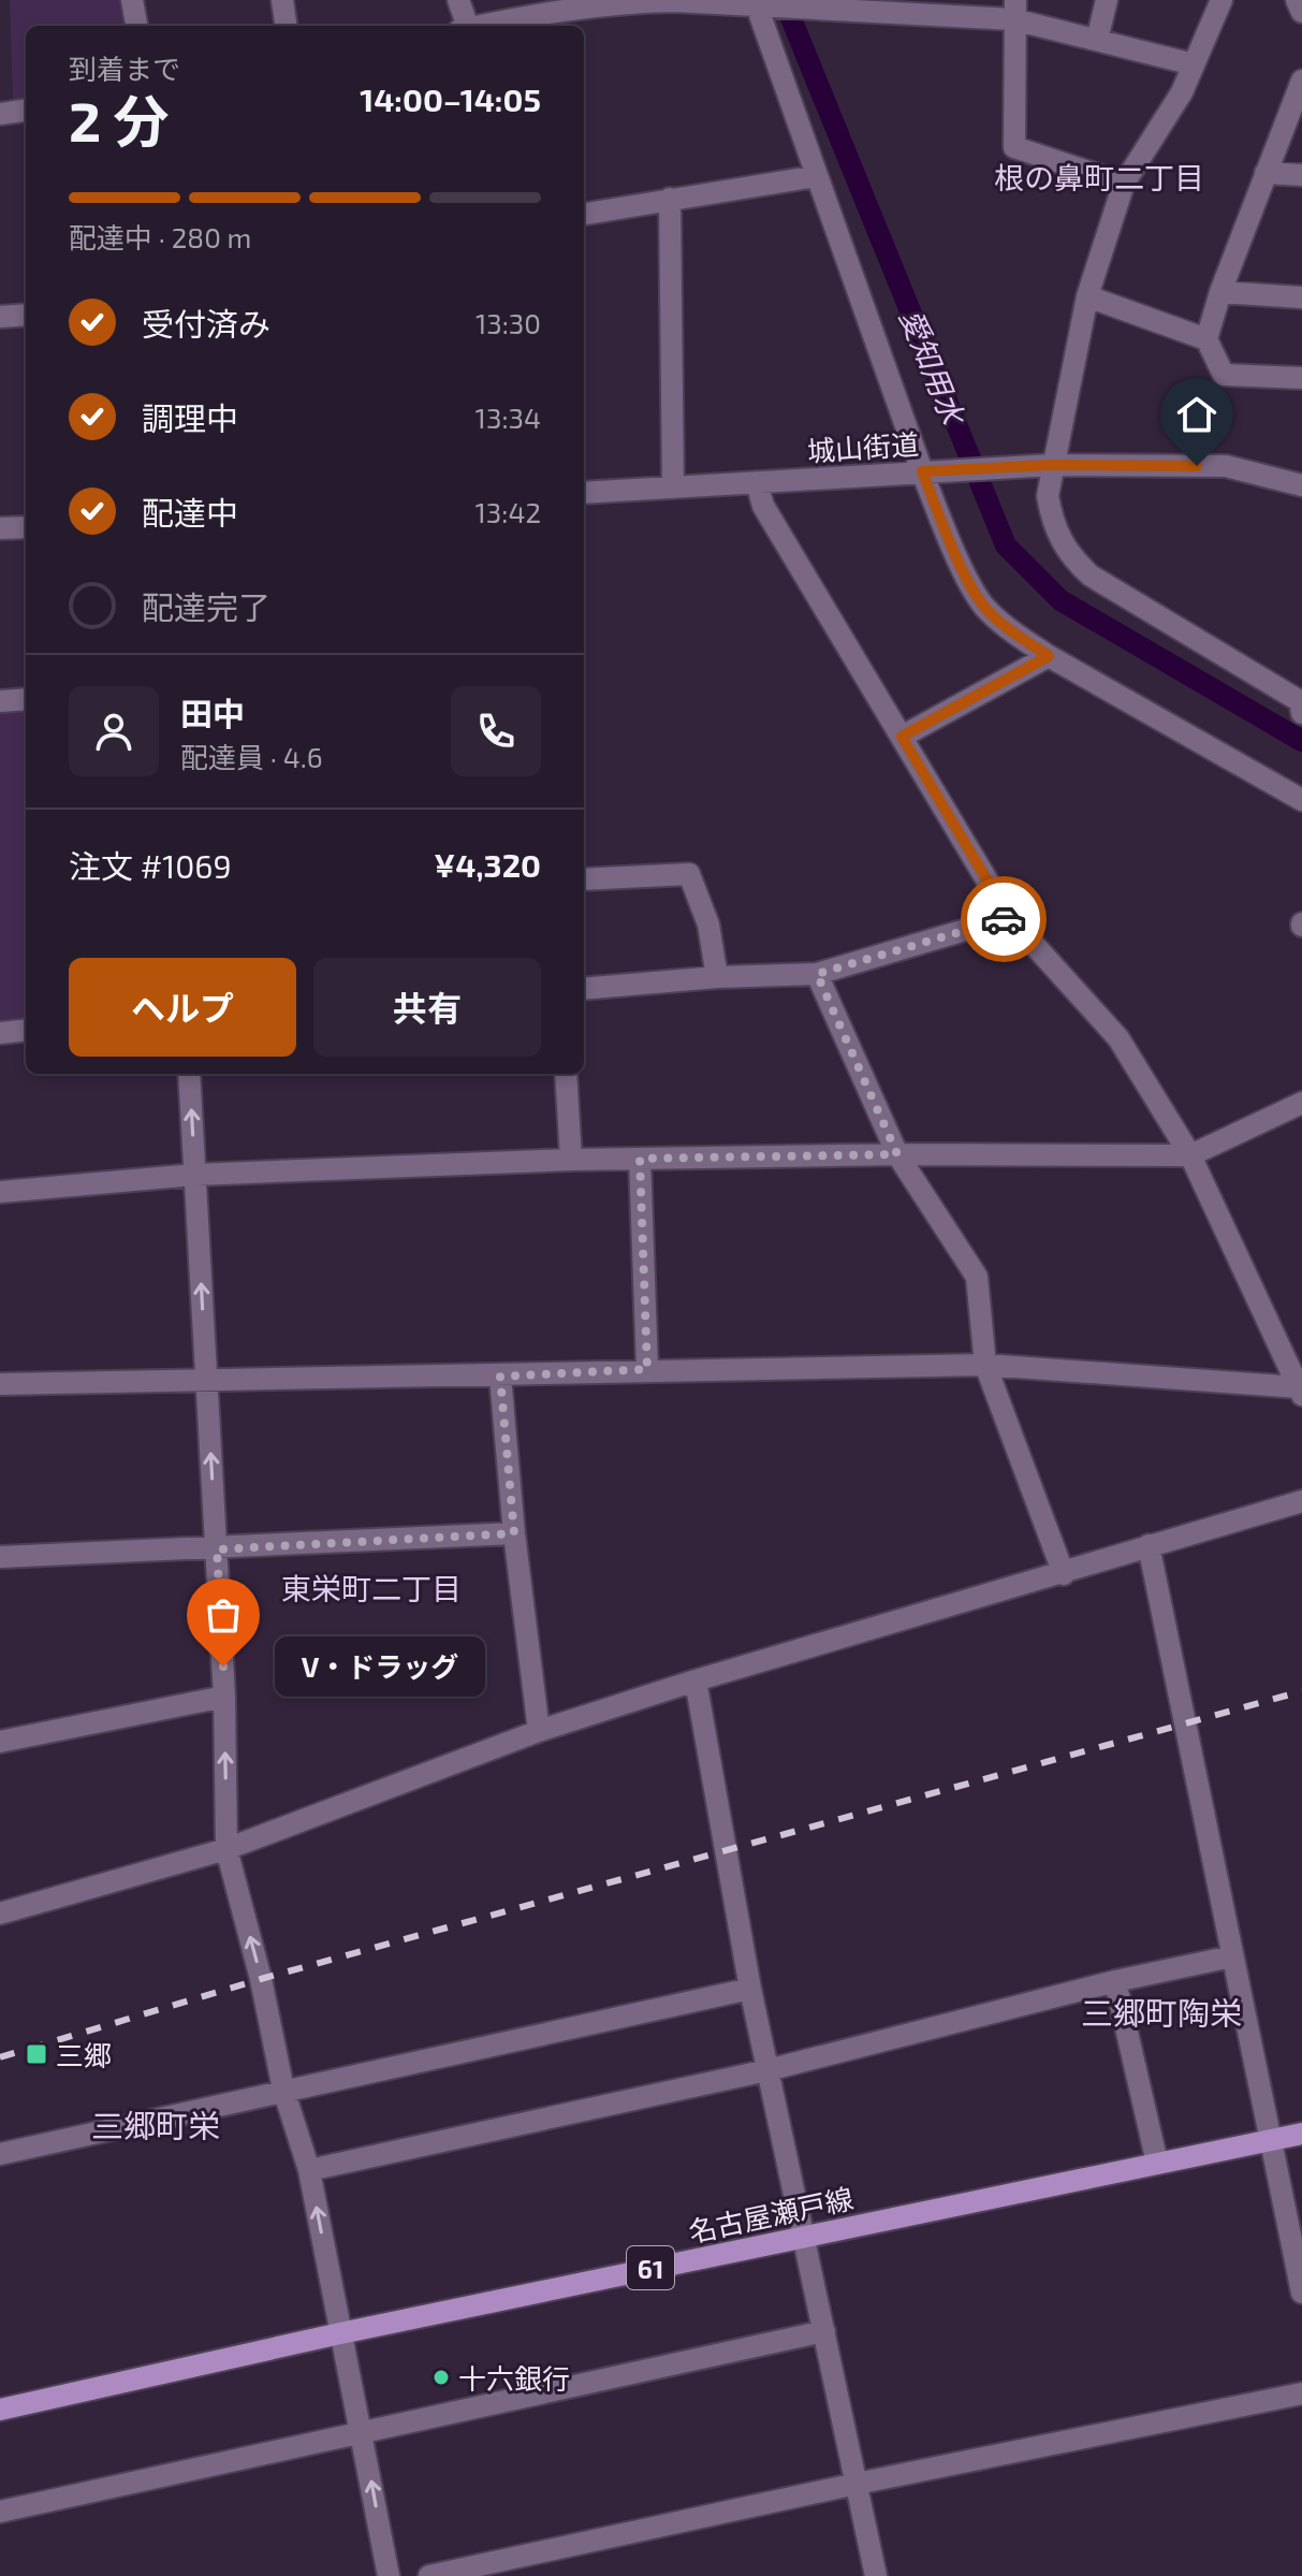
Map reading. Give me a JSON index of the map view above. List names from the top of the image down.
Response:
{
  "streets": {
    "main road": ["名古屋瀬戸線", "61"],
    "street": ["城山街道"]
  },
  "districts": [
    "根の鼻町二丁目",
    "東栄町二丁目",
    "三郷町陶栄",
    "三郷町栄"
  ],
  "water": ["愛知用水"],
  "places": {
    "other": ["V・ドラッグ", "十六銀行"],
    "transit": ["三郷"]
  },
  "page": {
    "heading": ["2 分", "到着まで", "14:00–14:05"],
    "panel": [
      "田中",
      "配達員 · 4.6",
      "注文 #1069",
      "¥4,320"
    ],
    "bar": "配達中 · 280 m",
    "list": [
      ["受付済み", "13:30"],
      ["調理中", "13:34"],
      ["配達中", "13:42"],
      "配達完了"
    ],
    "buttons": ["ヘルプ", "共有"],
    "bubble": "V・ドラッグ"
  }
}
